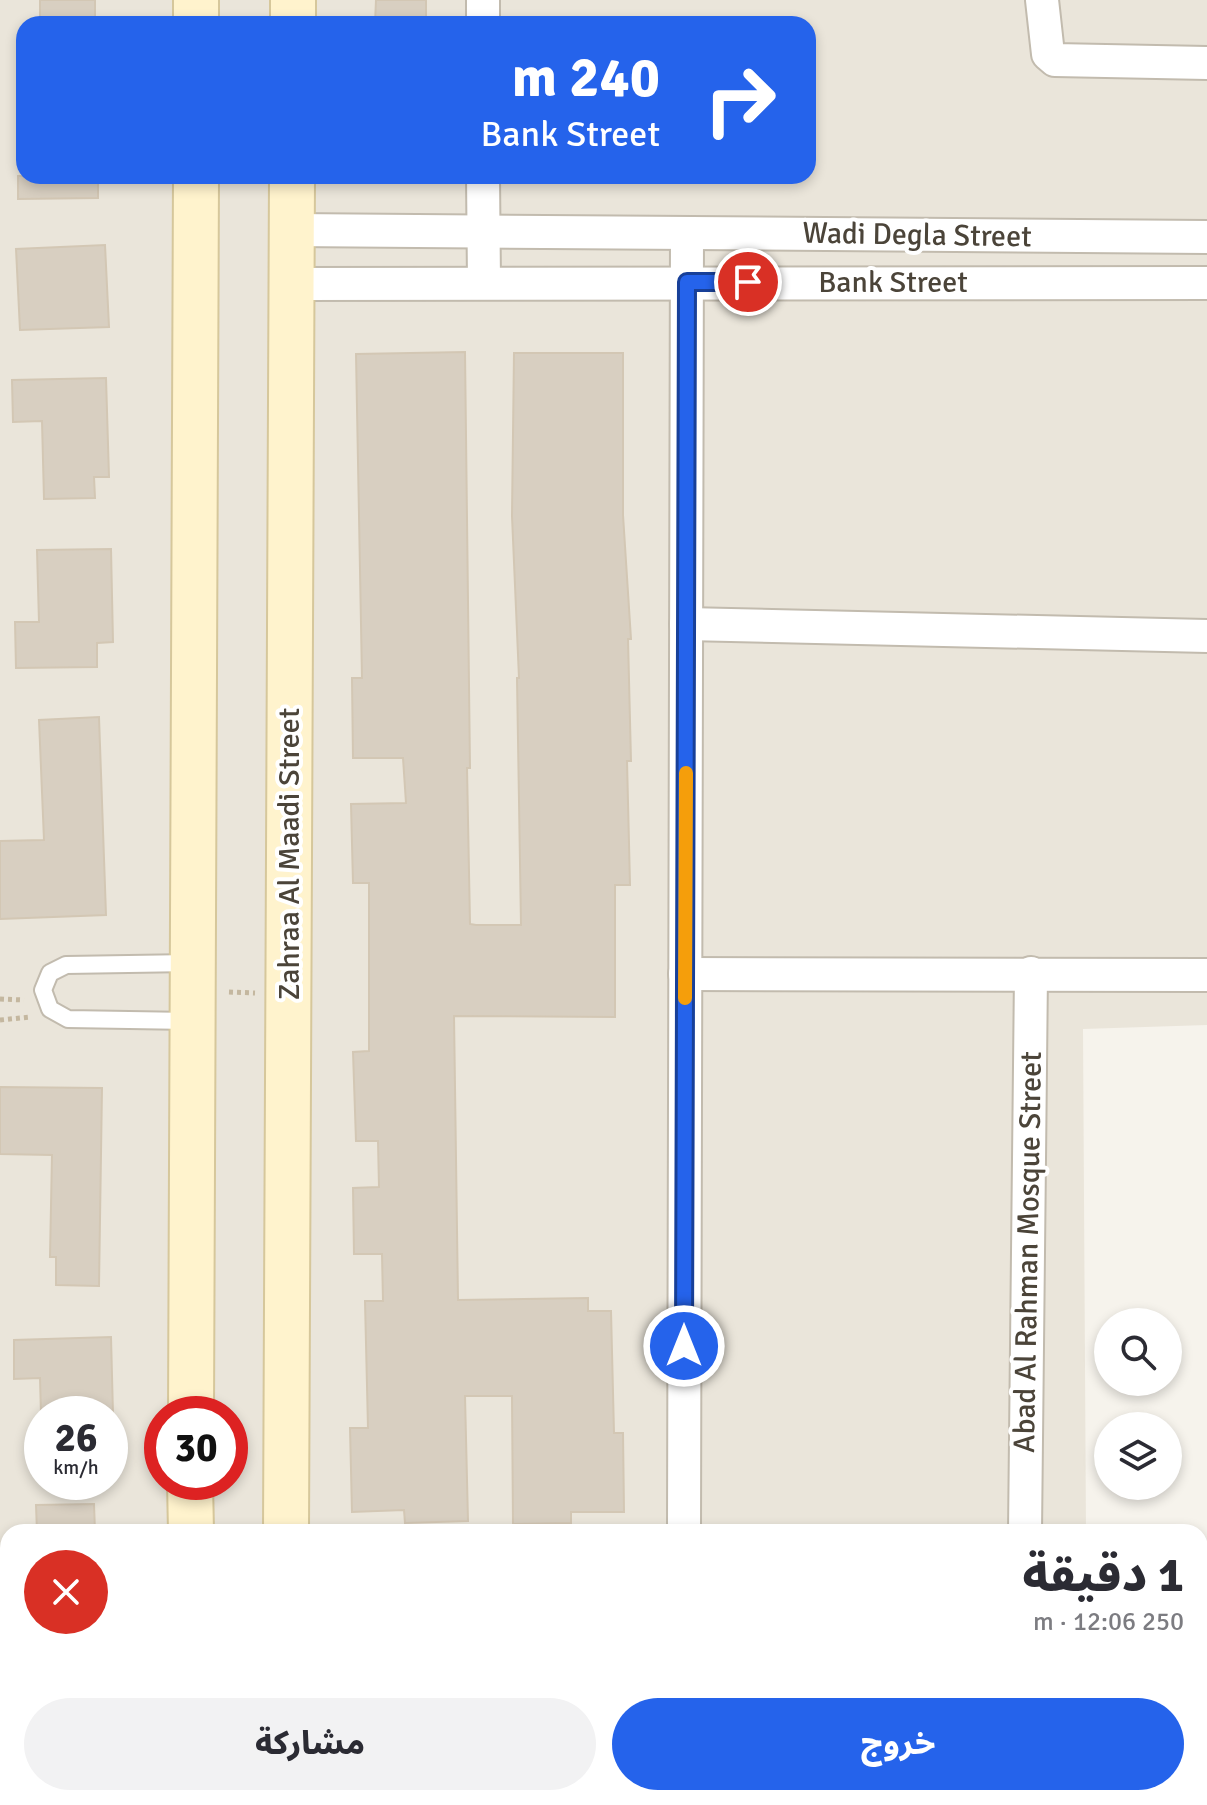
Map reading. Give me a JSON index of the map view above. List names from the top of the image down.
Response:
{
  "streets": {
    "main road": ["Zahraa Al Maadi Street"],
    "street": ["Wadi Degla Street", "Bank Street", "Abad Al Rahman Mosque Street"]
  },
  "crossings": [
    ["Wadi Degla Street", "Zahraa Al Maadi Street"],
    ["Bank Street", "Zahraa Al Maadi Street"]
  ],
  "page": {
    "turn": ["240 m", "Bank Street"],
    "speed": "26 km/h",
    "limit": "30",
    "heading": ["1 دقيقة", "250 m · 12:06"],
    "buttons": ["خروج", "مشاركة"]
  }
}
